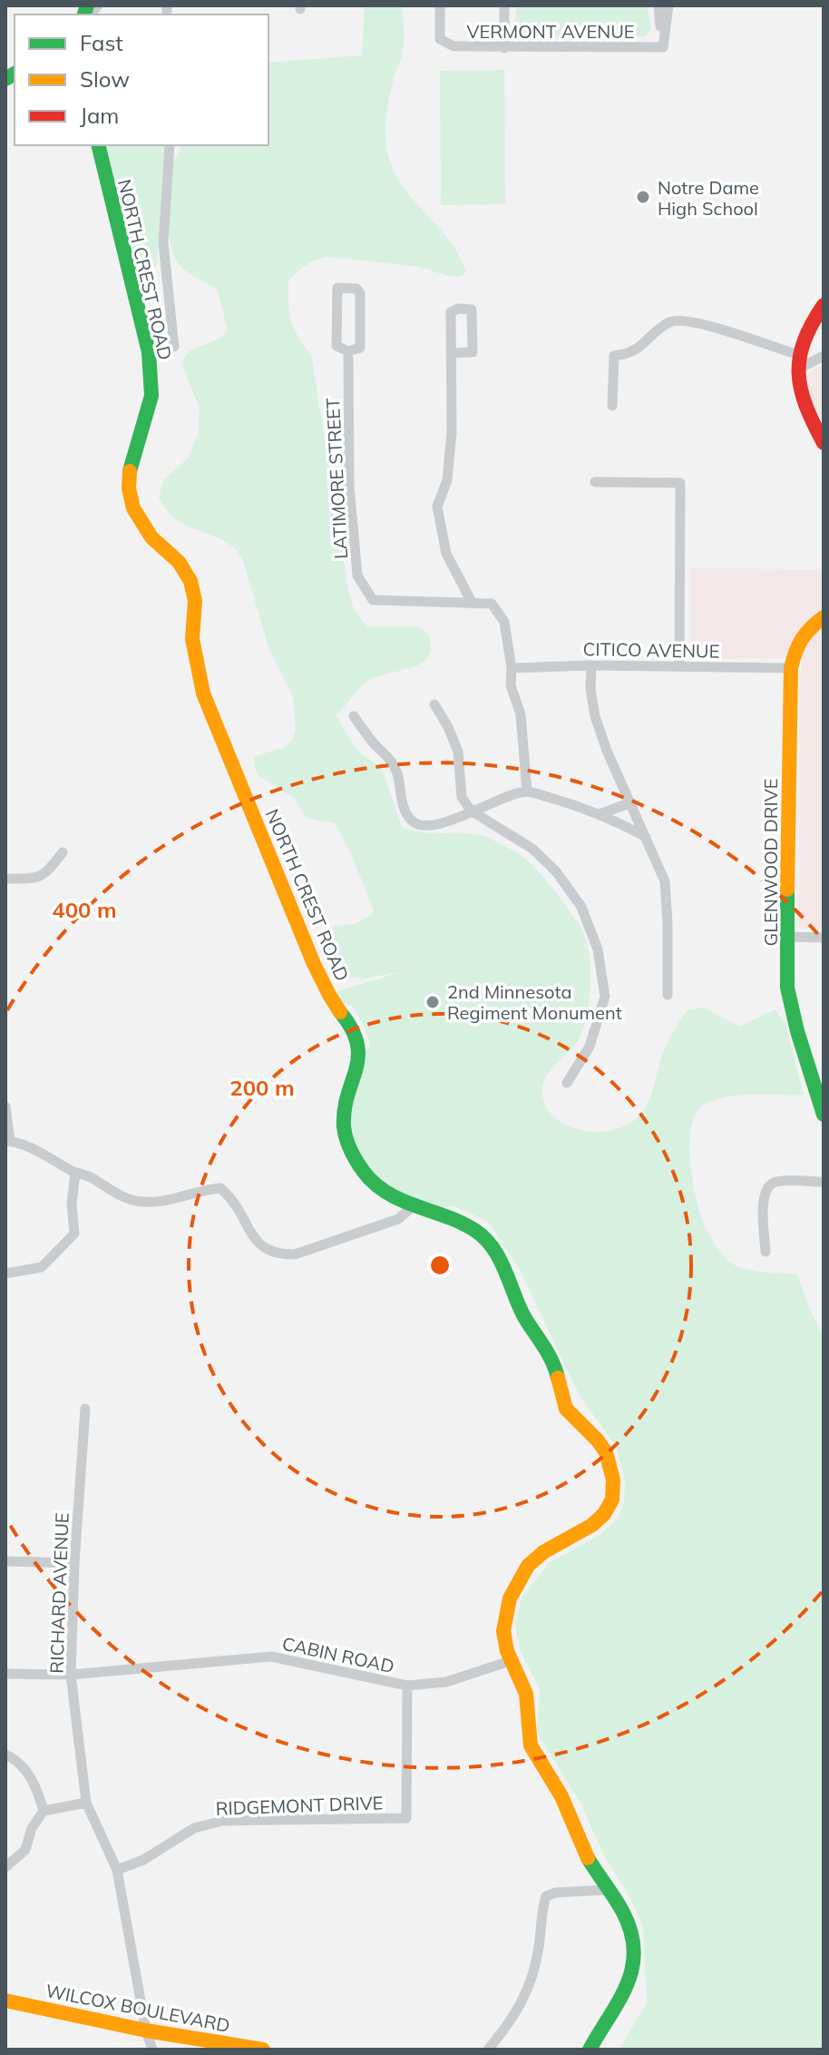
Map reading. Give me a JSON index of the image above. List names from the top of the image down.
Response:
{
  "streets": {
    "street": [
      "VERMONT AVENUE",
      "NORTH CREST ROAD",
      "LATIMORE STREET",
      "CITICO AVENUE",
      "GLENWOOD DRIVE",
      "RICHARD AVENUE",
      "CABIN ROAD",
      "RIDGEMONT DRIVE",
      "WILCOX BOULEVARD"
    ]
  },
  "crossings": [
    ["NORTH CREST ROAD", "CABIN ROAD"],
    ["CITICO AVENUE", "GLENWOOD DRIVE"],
    ["RICHARD AVENUE", "CABIN ROAD"],
    ["RICHARD AVENUE", "RIDGEMONT DRIVE"],
    ["RICHARD AVENUE", "WILCOX BOULEVARD"],
    ["CABIN ROAD", "RIDGEMONT DRIVE"]
  ],
  "places": ["Notre Dame High School", "2nd Minnesota Regiment Monument"],
  "legend": ["Fast", "Slow", "Jam"],
  "rings": ["400 m", "200 m"]
}
